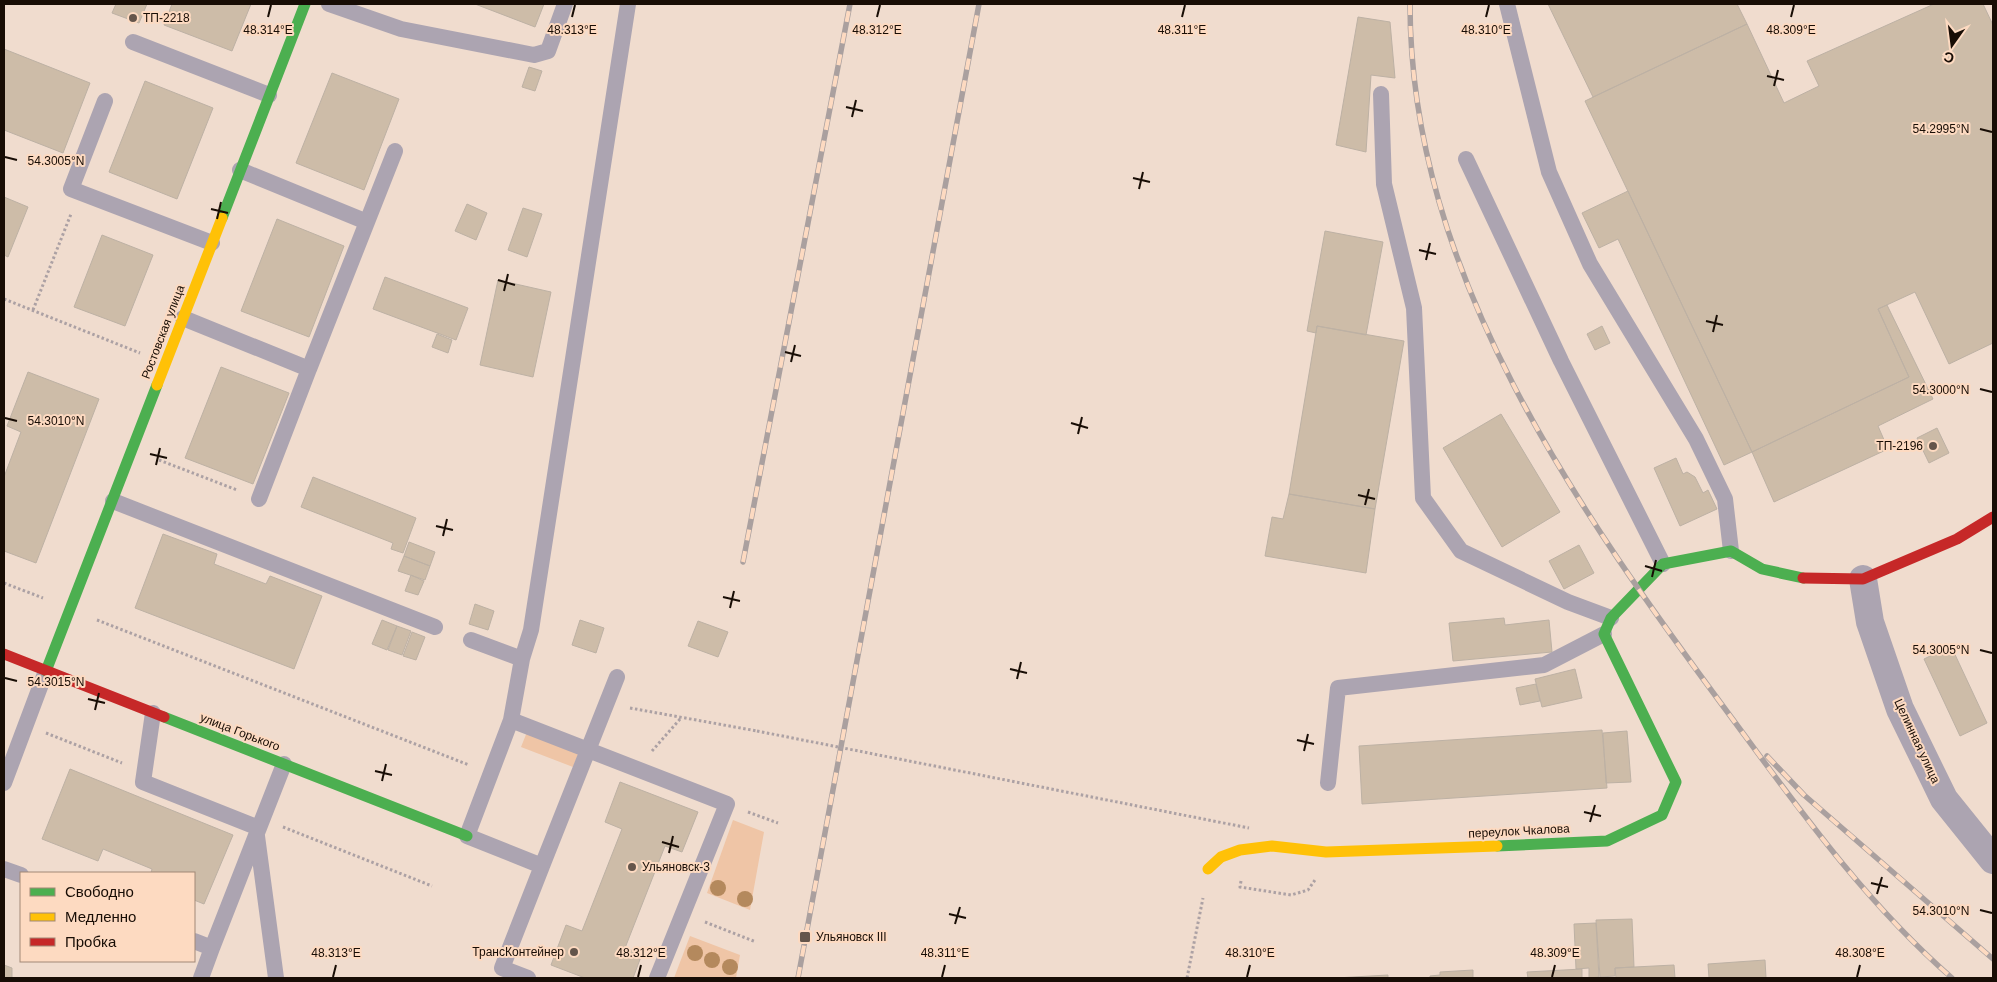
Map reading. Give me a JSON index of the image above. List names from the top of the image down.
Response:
{
  "streets": {
    "street": [
      "Ростовская улица",
      "улица Горького",
      "Целинная улица",
      "переулок Чкалова"
    ]
  },
  "crossings": [
    ["Ростовская улица", "улица Горького"]
  ],
  "places": {
    "other": [
      "ТП-2218",
      "ТП-2196",
      "Ульяновск-3",
      "ТрансКонтейнер"
    ],
    "transit": ["Ульяновск III"]
  },
  "legend": ["Свободно", "Медленно", "Пробка"],
  "north": "bottom",
  "coordinates": [
    "48.314°E",
    "48.313°E",
    "48.312°E",
    "48.311°E",
    "48.310°E",
    "48.309°E",
    "54.2995°N",
    "54.3005°N",
    "54.3000°N",
    "54.3010°N",
    "54.3015°N",
    "48.308°E"
  ]
}
